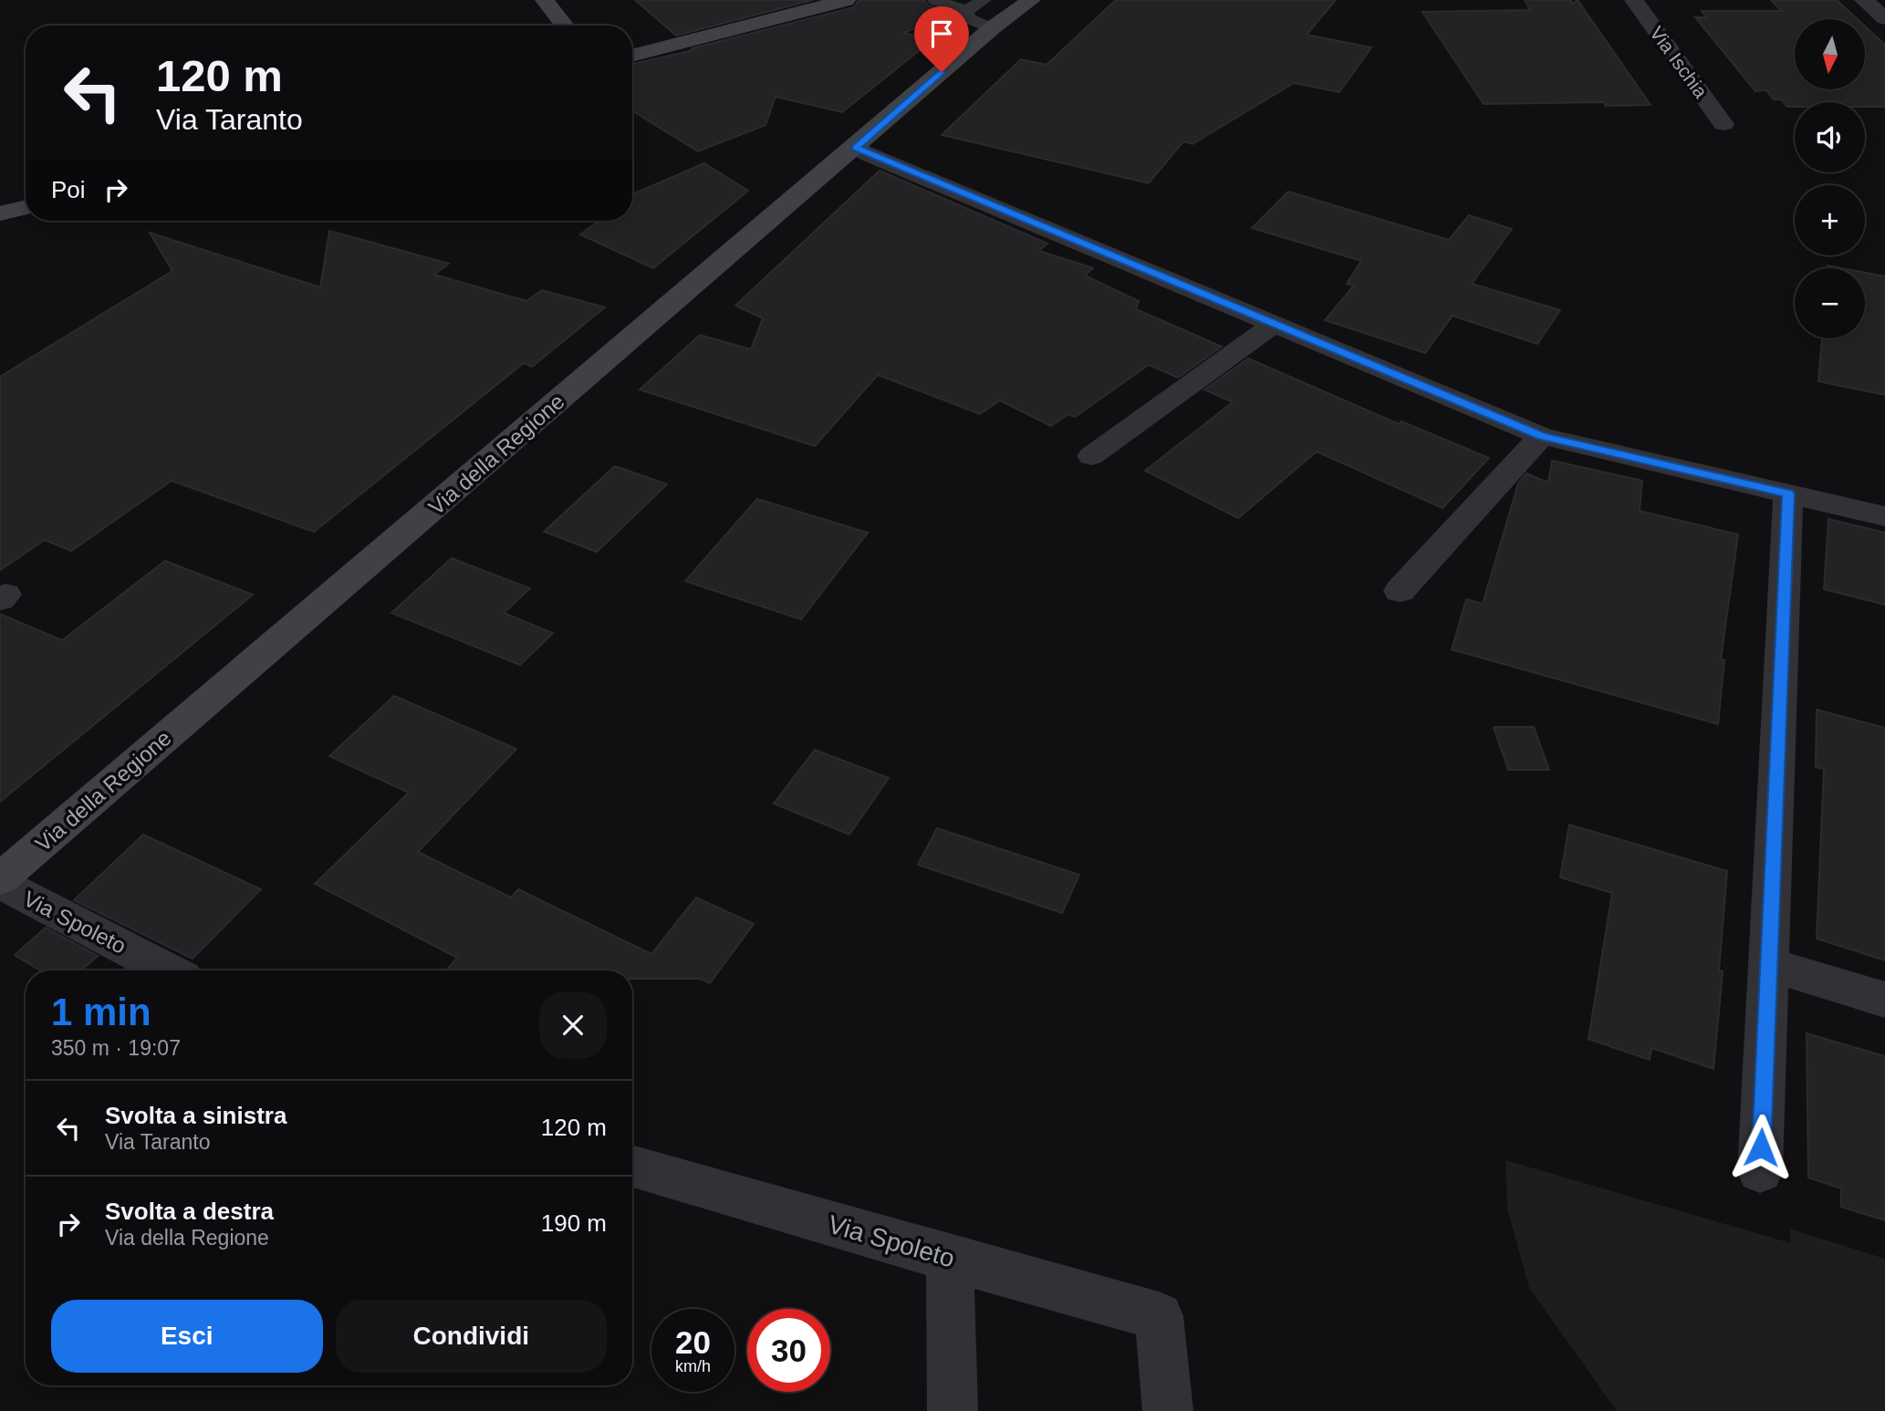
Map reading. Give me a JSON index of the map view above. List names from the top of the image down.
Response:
{
  "streets": {
    "main road": ["Via della Regione"],
    "street": ["Via Ischia", "Via Spoleto"]
  },
  "crossings": [
    ["Via della Regione", "Via Spoleto"]
  ],
  "north": "bottom",
  "page": {
    "map_buttons": ["+", "−"],
    "turn": ["120 m", "Via Taranto"],
    "then": "Poi",
    "heading": ["1 min", "350 m · 19:07"],
    "list": [
      {
        "name": "Svolta a sinistra",
        "note": "Via Taranto",
        "value": "120 m"
      },
      {
        "name": "Svolta a destra",
        "note": "Via della Regione",
        "value": "190 m"
      }
    ],
    "buttons": ["Esci", "Condividi"],
    "speed": "20 km/h",
    "limit": "30"
  }
}
